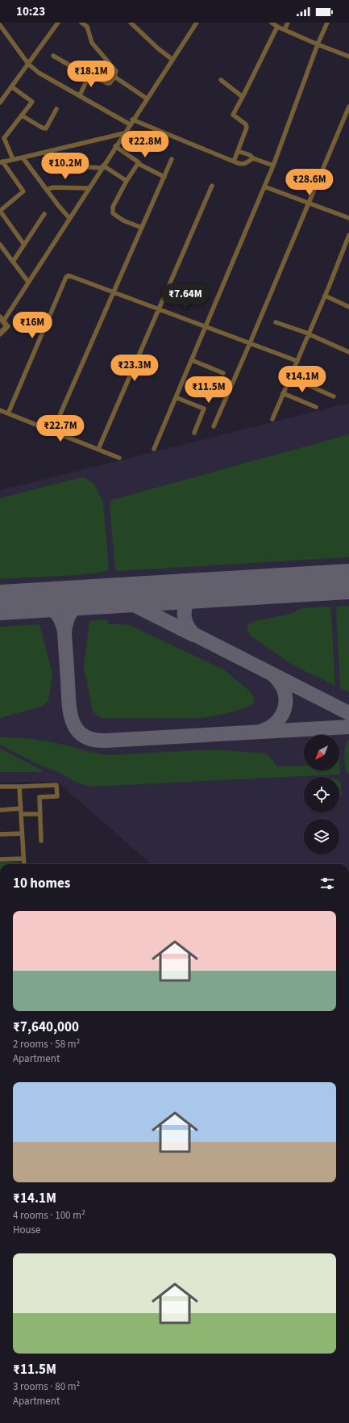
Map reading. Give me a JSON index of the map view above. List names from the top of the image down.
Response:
{
  "north": "bottom left",
  "page": {
    "status": "10:23",
    "price": [
      "₹18.1M",
      "₹22.8M",
      "₹10.2M",
      "₹28.6M",
      "₹7.64M",
      "₹16M",
      "₹23.3M",
      "₹14.1M",
      "₹11.5M",
      "₹22.7M"
    ],
    "heading": "10 homes",
    "list": [
      {
        "name": "₹7,640,000",
        "note": "2 rooms · 58 m² · Apartment"
      },
      {
        "name": "₹14.1M",
        "note": "4 rooms · 100 m² · House"
      },
      {
        "name": "₹11.5M",
        "note": "3 rooms · 80 m² · Apartment"
      }
    ]
  }
}
